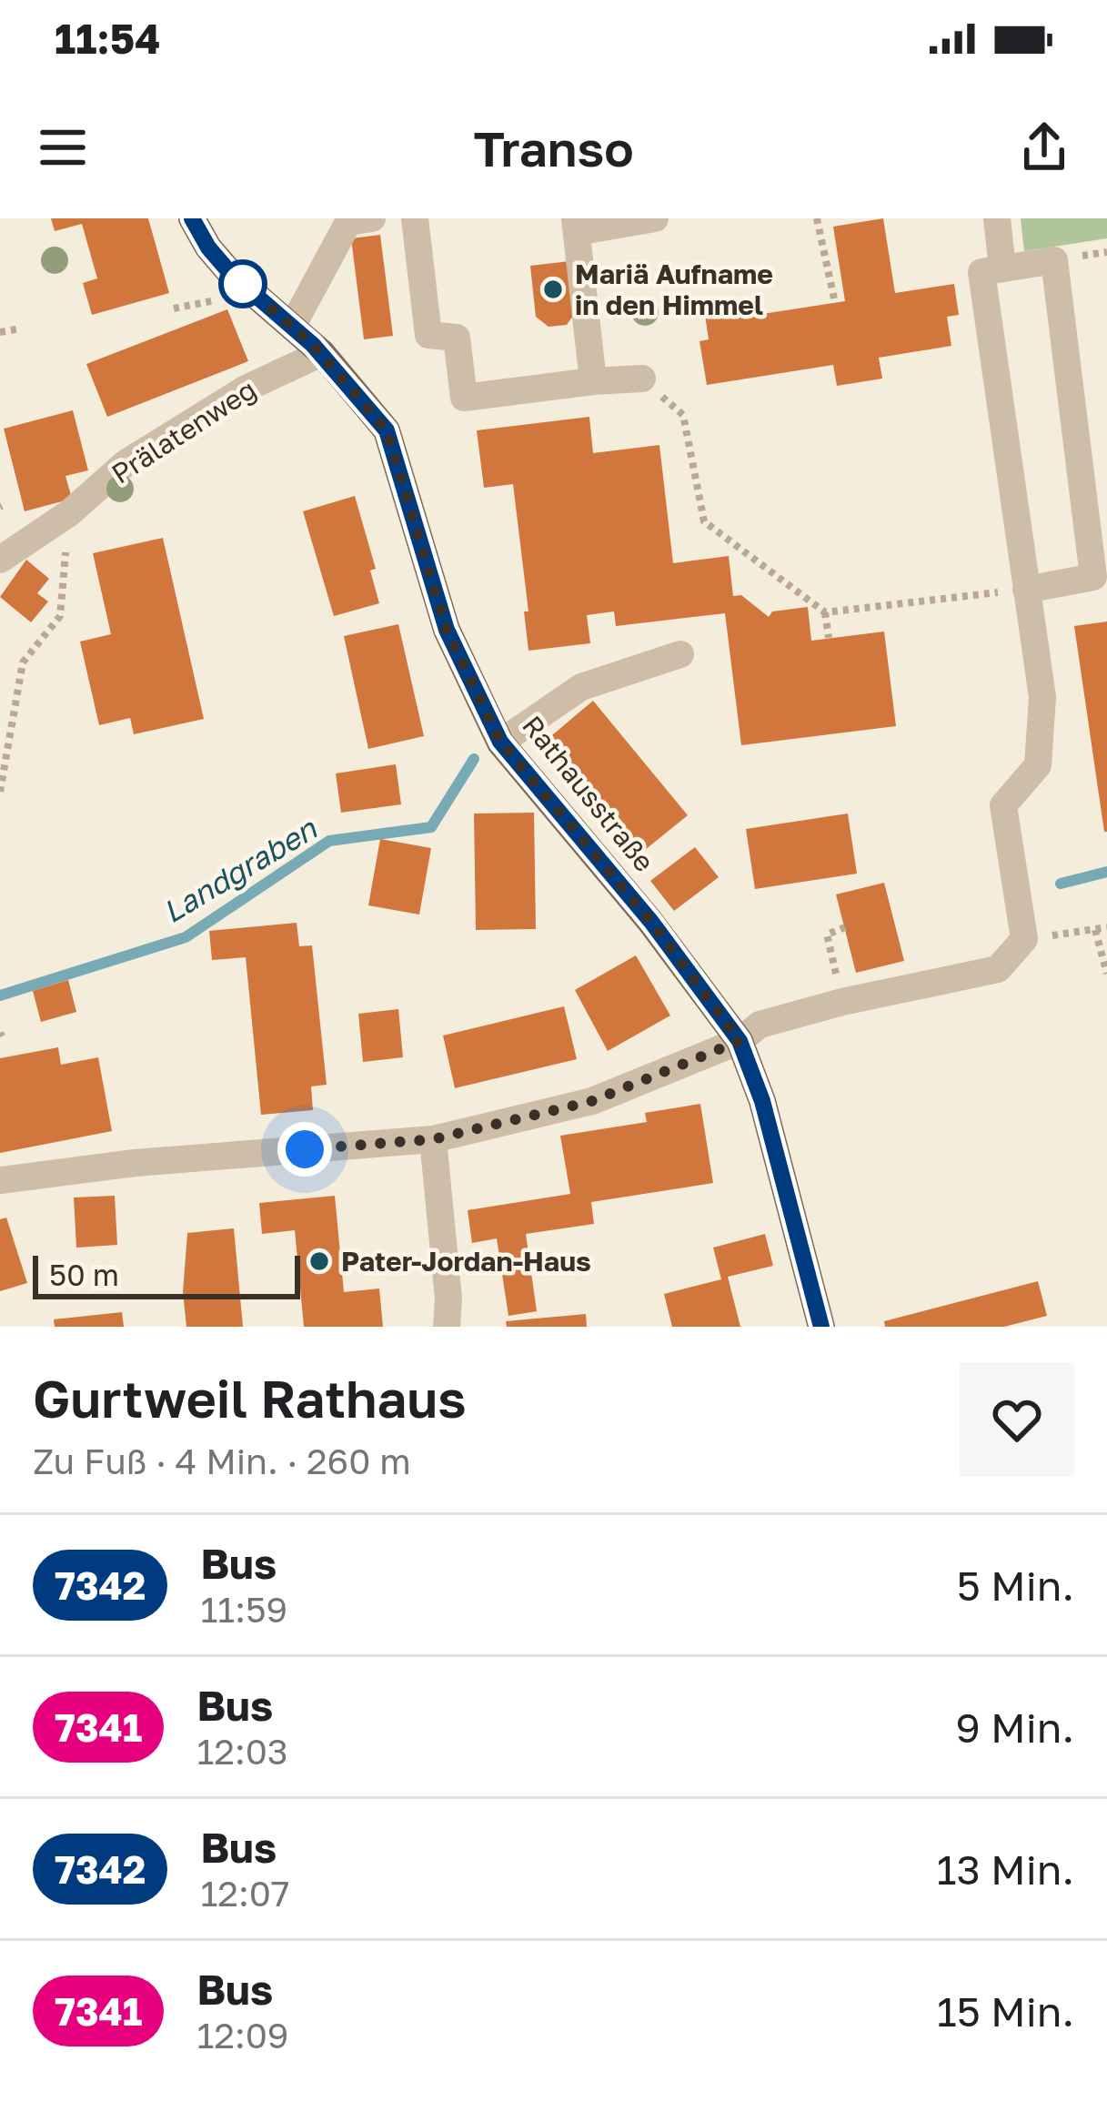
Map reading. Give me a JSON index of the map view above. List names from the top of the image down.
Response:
{
  "streets": {
    "main road": ["Rathausstraße"],
    "street": ["Prälatenweg"]
  },
  "crossings": [
    ["Prälatenweg", "Rathausstraße"]
  ],
  "water": ["Landgraben"],
  "places": ["Mariä Aufname in den Himmel", "Pater-Jordan-Haus"],
  "lines": ["bus line 7342"],
  "scale_bar": "50 m",
  "page": {
    "status": "11:54",
    "header": "Transo",
    "scale": "50 m",
    "heading": ["Gurtweil Rathaus", "Zu Fuß · 4 Min. · 260 m"],
    "list": [
      {
        "mark": "7342",
        "name": "Bus",
        "note": "11:59",
        "value": "5 Min."
      },
      {
        "mark": "7341",
        "name": "Bus",
        "note": "12:03",
        "value": "9 Min."
      },
      {
        "mark": "7342",
        "name": "Bus",
        "note": "12:07",
        "value": "13 Min."
      },
      {
        "mark": "7341",
        "name": "Bus",
        "note": "12:09",
        "value": "15 Min."
      }
    ]
  }
}
